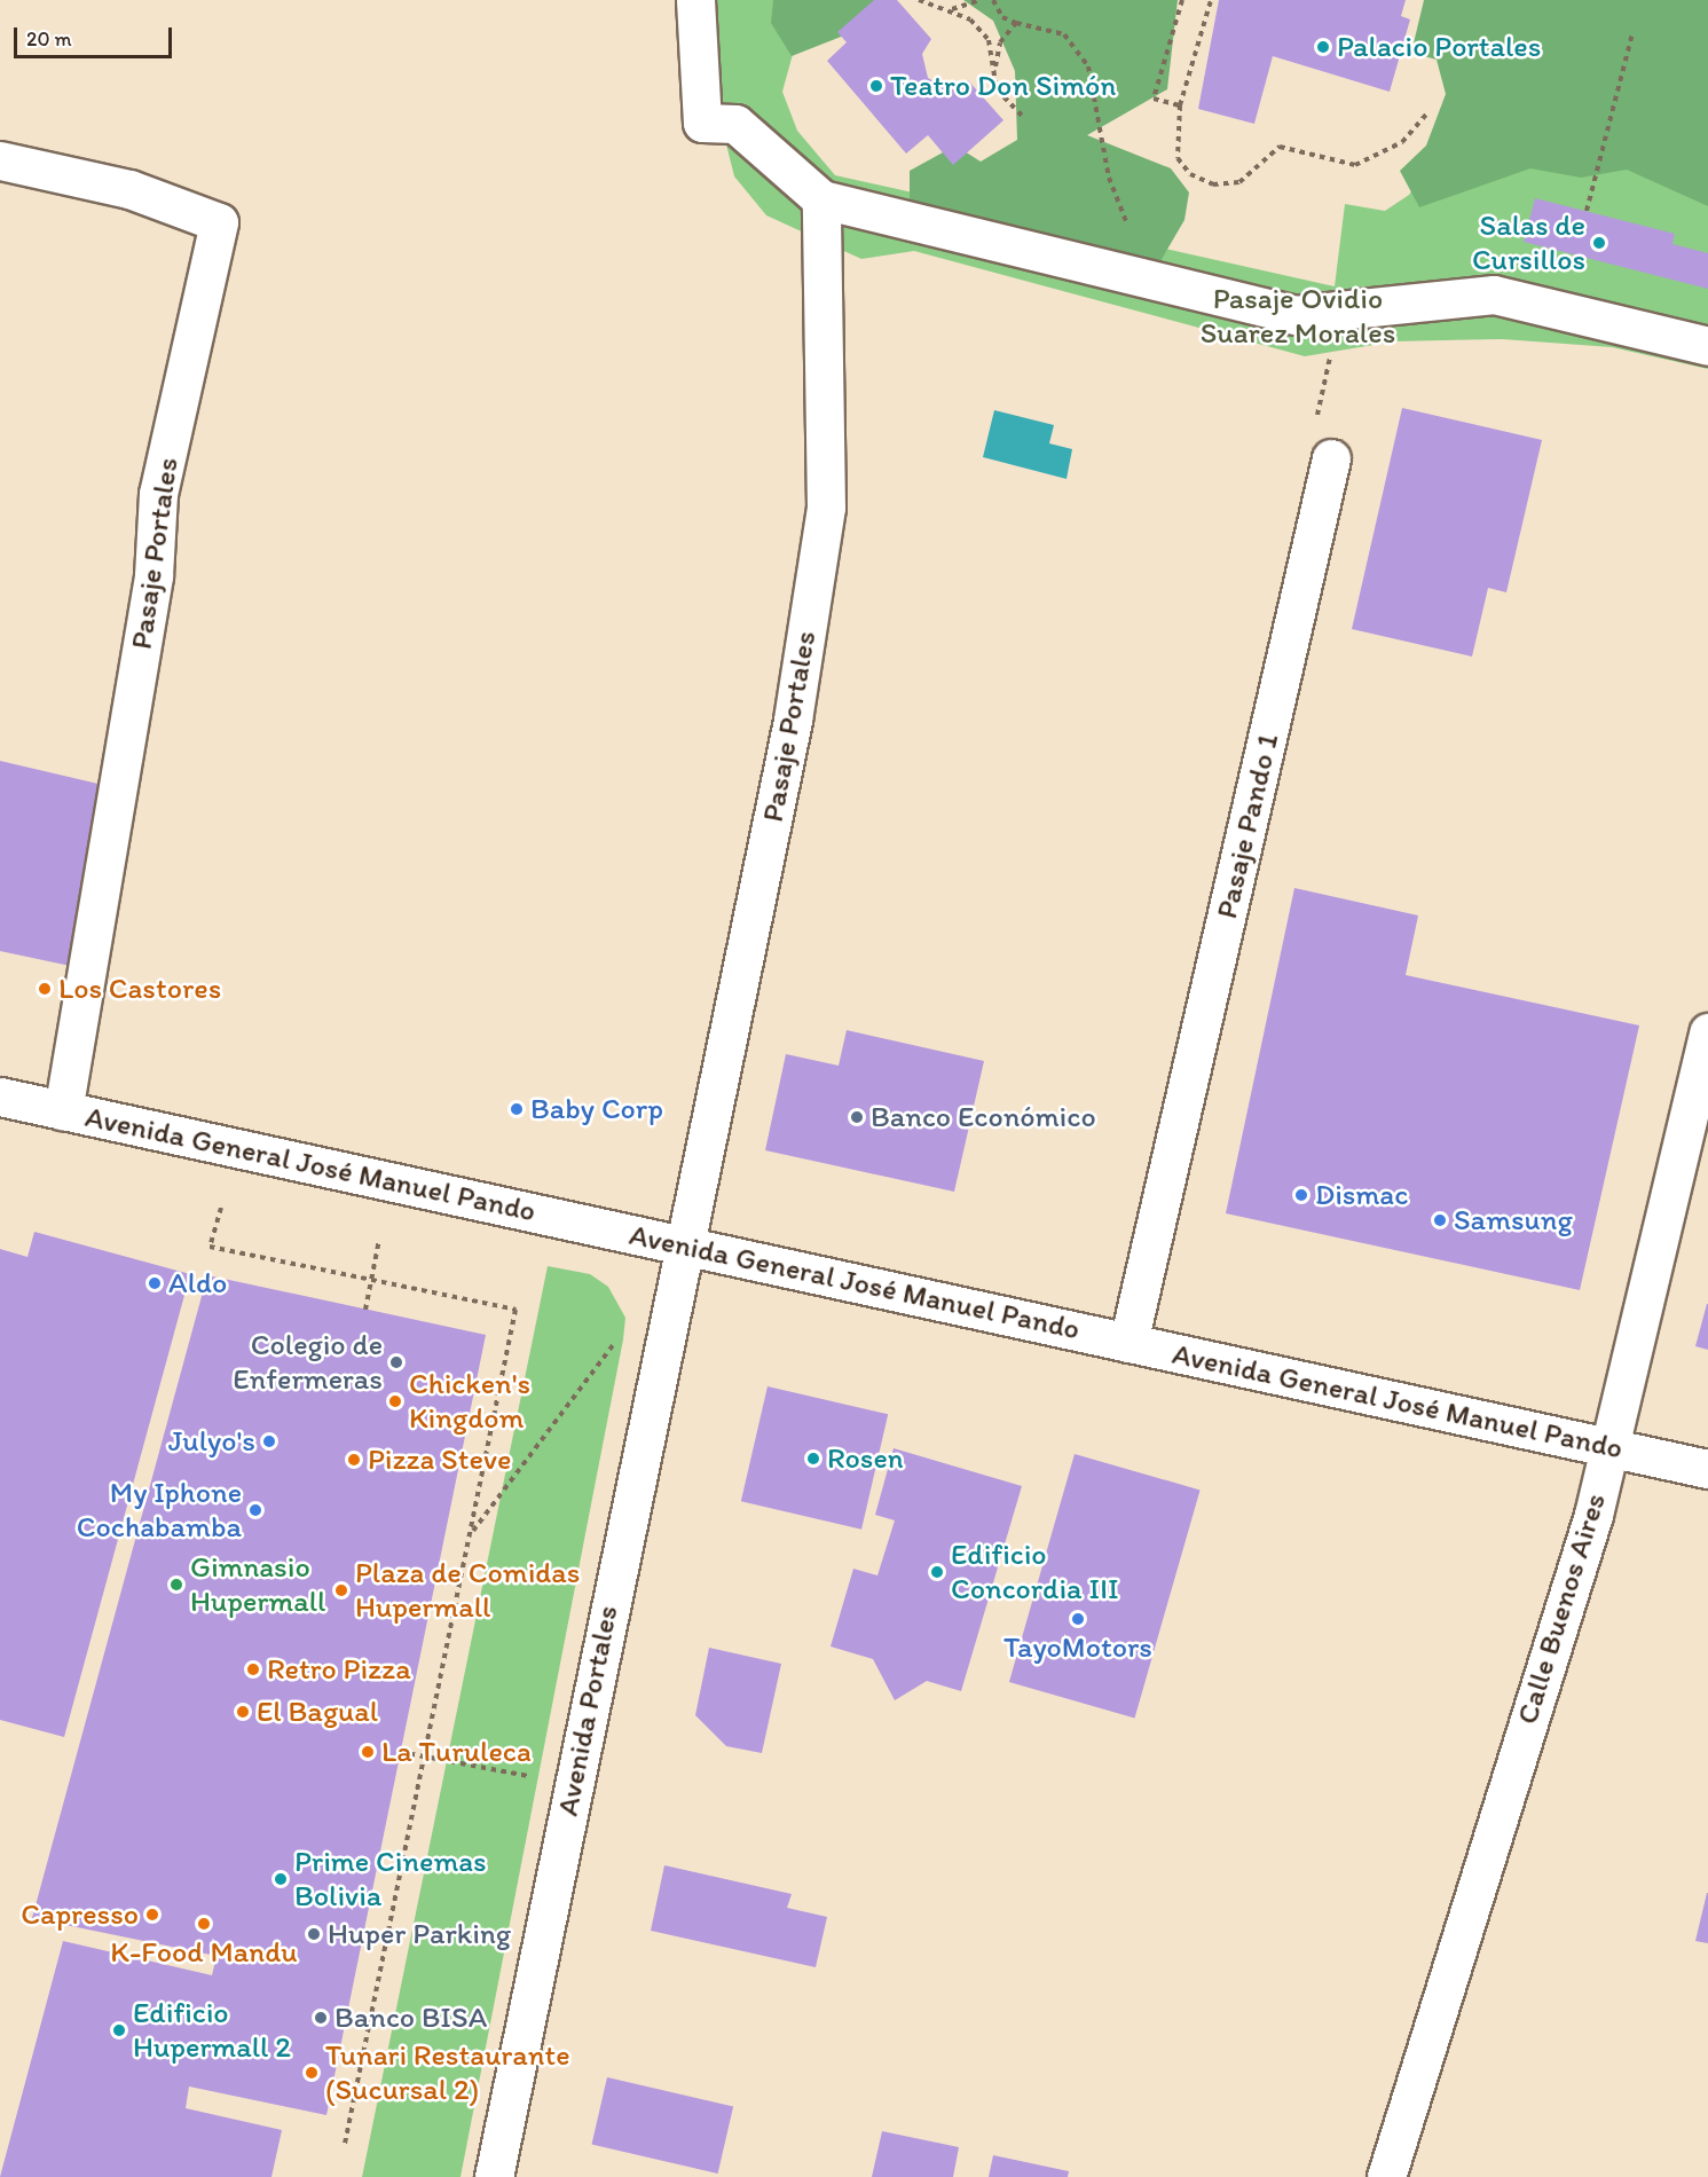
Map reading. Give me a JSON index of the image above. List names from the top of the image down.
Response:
{
  "streets": {
    "street": [
      "Pasaje Portales",
      "Pasaje Pando 1",
      "Avenida General José Manuel Pando",
      "Calle Buenos Aires",
      "Avenida Portales"
    ]
  },
  "crossings": [
    ["Pasaje Portales", "Avenida General José Manuel Pando"],
    ["Pasaje Portales", "Avenida Portales"],
    ["Pasaje Pando 1", "Avenida General José Manuel Pando"],
    ["Avenida General José Manuel Pando", "Calle Buenos Aires"],
    ["Avenida General José Manuel Pando", "Avenida Portales"]
  ],
  "parks": ["Pasaje Ovidio Suarez Morales"],
  "places": [
    "Palacio Portales",
    "Teatro Don Simón",
    "Salas de Cursillos",
    "Los Castores",
    "Baby Corp",
    "Banco Económico",
    "Dismac",
    "Samsung",
    "Aldo",
    "Colegio de Enfermeras",
    "Chicken's Kingdom",
    "Julyo's",
    "Rosen",
    "Pizza Steve",
    "My Iphone Cochabamba",
    "Edificio Concordia III",
    "Gimnasio Hupermall",
    "Plaza de Comidas Hupermall",
    "TayoMotors",
    "Retro Pizza",
    "El Bagual",
    "La Turuleca",
    "Prime Cinemas Bolivia",
    "Capresso",
    "K-Food Mandu",
    "Huper Parking",
    "Banco BISA",
    "Edificio Hupermall 2",
    "Tunari Restaurante (Sucursal 2)"
  ],
  "scale_bar": "20 m"
}
